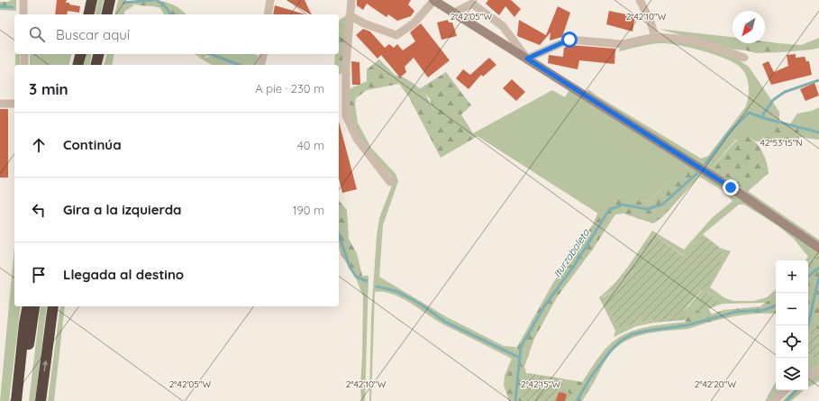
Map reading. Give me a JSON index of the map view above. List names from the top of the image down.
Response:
{
  "water": ["Iturzabaleta"],
  "north": "bottom left",
  "page": {
    "search": "Buscar aquí",
    "heading": ["3 min", "A pie · 230 m"],
    "list": [
      ["Continúa", "40 m"],
      ["Gira a la izquierda", "190 m"],
      "Llegada al destino"
    ],
    "map_buttons": ["+", "−"]
  },
  "coordinates": [
    "2°42'05\"W",
    "2°42'10\"W",
    "42°53'15\"N",
    "2°42'15\"W",
    "2°42'20\"W"
  ]
}
